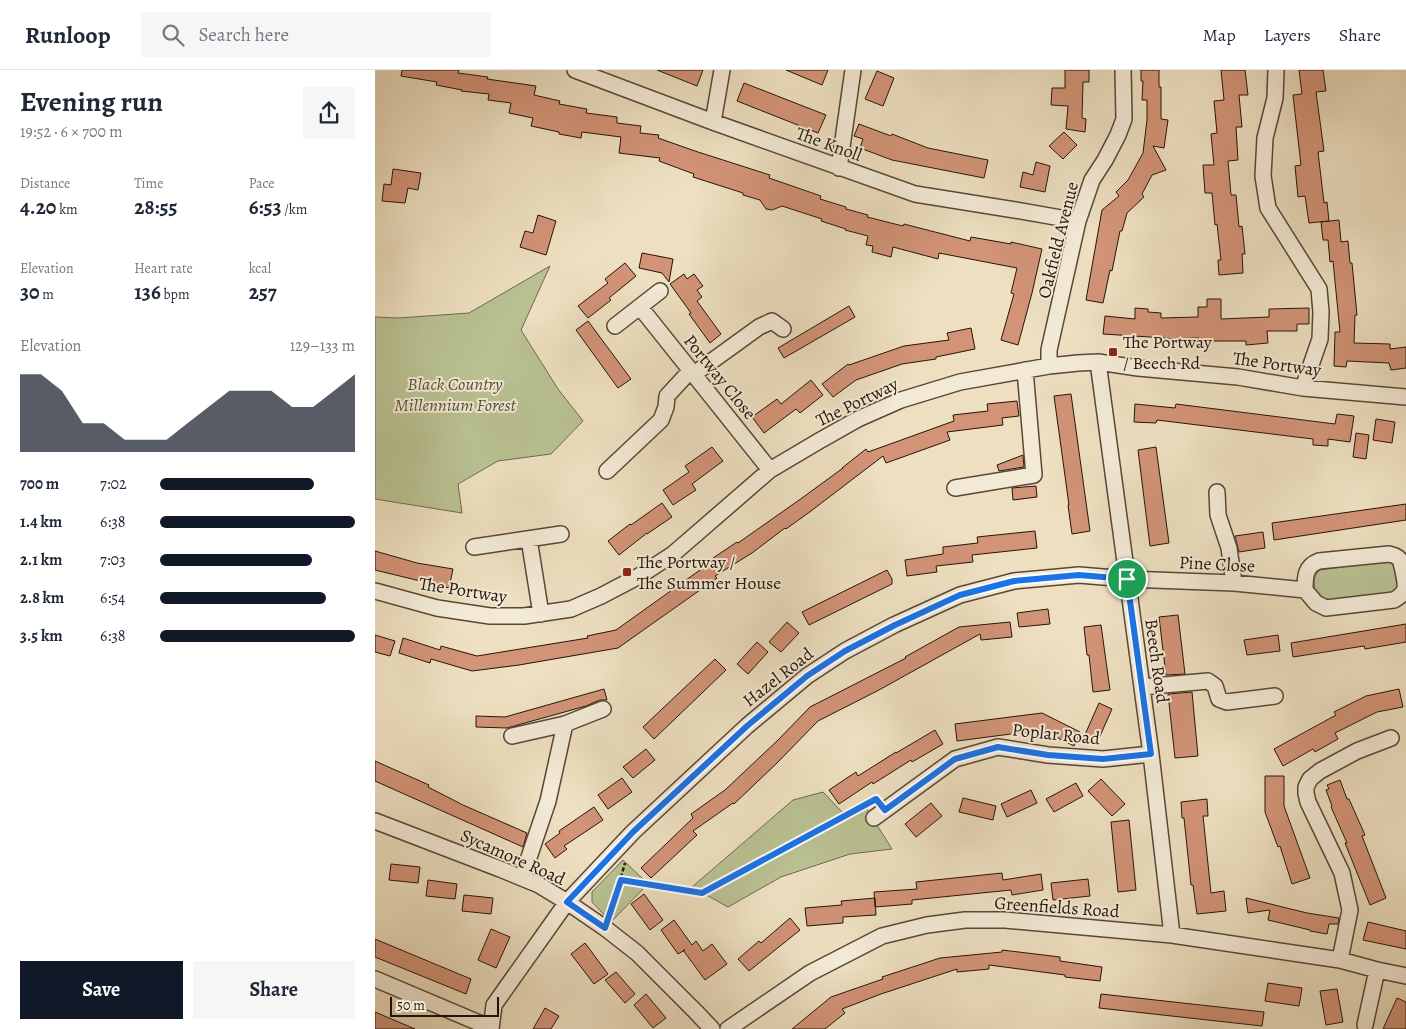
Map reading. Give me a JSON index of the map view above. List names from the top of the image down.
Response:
{
  "streets": {
    "street": [
      "The Knoll",
      "Oakfield Avenue",
      "The Portway",
      "Portway Close",
      "Pine Close",
      "Beech Road",
      "Hazel Road",
      "Poplar Road",
      "Sycamore Road",
      "Greenfields Road"
    ]
  },
  "crossings": [
    ["The Knoll", "Oakfield Avenue"],
    ["Oakfield Avenue", "The Portway"],
    ["The Portway", "Portway Close"],
    ["The Portway", "Beech Road"],
    ["Pine Close", "Beech Road"],
    ["Pine Close", "Hazel Road"],
    ["Beech Road", "Hazel Road"],
    ["Beech Road", "Poplar Road"],
    ["Beech Road", "Greenfields Road"],
    ["Hazel Road", "Sycamore Road"]
  ],
  "parks": ["Black Country Millennium Forest"],
  "places": {
    "transit": ["The Portway / Beech Rd", "The Portway / The Summer House"]
  },
  "scale_bar": "50 m",
  "page": {
    "header": "Runloop",
    "search": "Search here",
    "nav": ["Map", "Layers", "Share"],
    "heading": ["Evening run", "19:52 · 6 × 700 m"],
    "stats": [
      ["Distance", "4.20 km"],
      ["Time", "28:55"],
      ["Pace", "6:53 /km"],
      ["Elevation", "30 m"],
      ["Heart rate", "136 bpm"],
      ["kcal", "257"]
    ],
    "chart": ["Elevation", "129–133 m"],
    "list": [
      {
        "name": "700 m",
        "note": "7:02"
      },
      {
        "name": "1.4 km",
        "note": "6:38"
      },
      {
        "name": "2.1 km",
        "note": "7:03"
      },
      {
        "name": "2.8 km",
        "note": "6:54"
      },
      {
        "name": "3.5 km",
        "note": "6:38"
      }
    ],
    "buttons": ["Save", "Share"],
    "scale": "50 m"
  }
}
